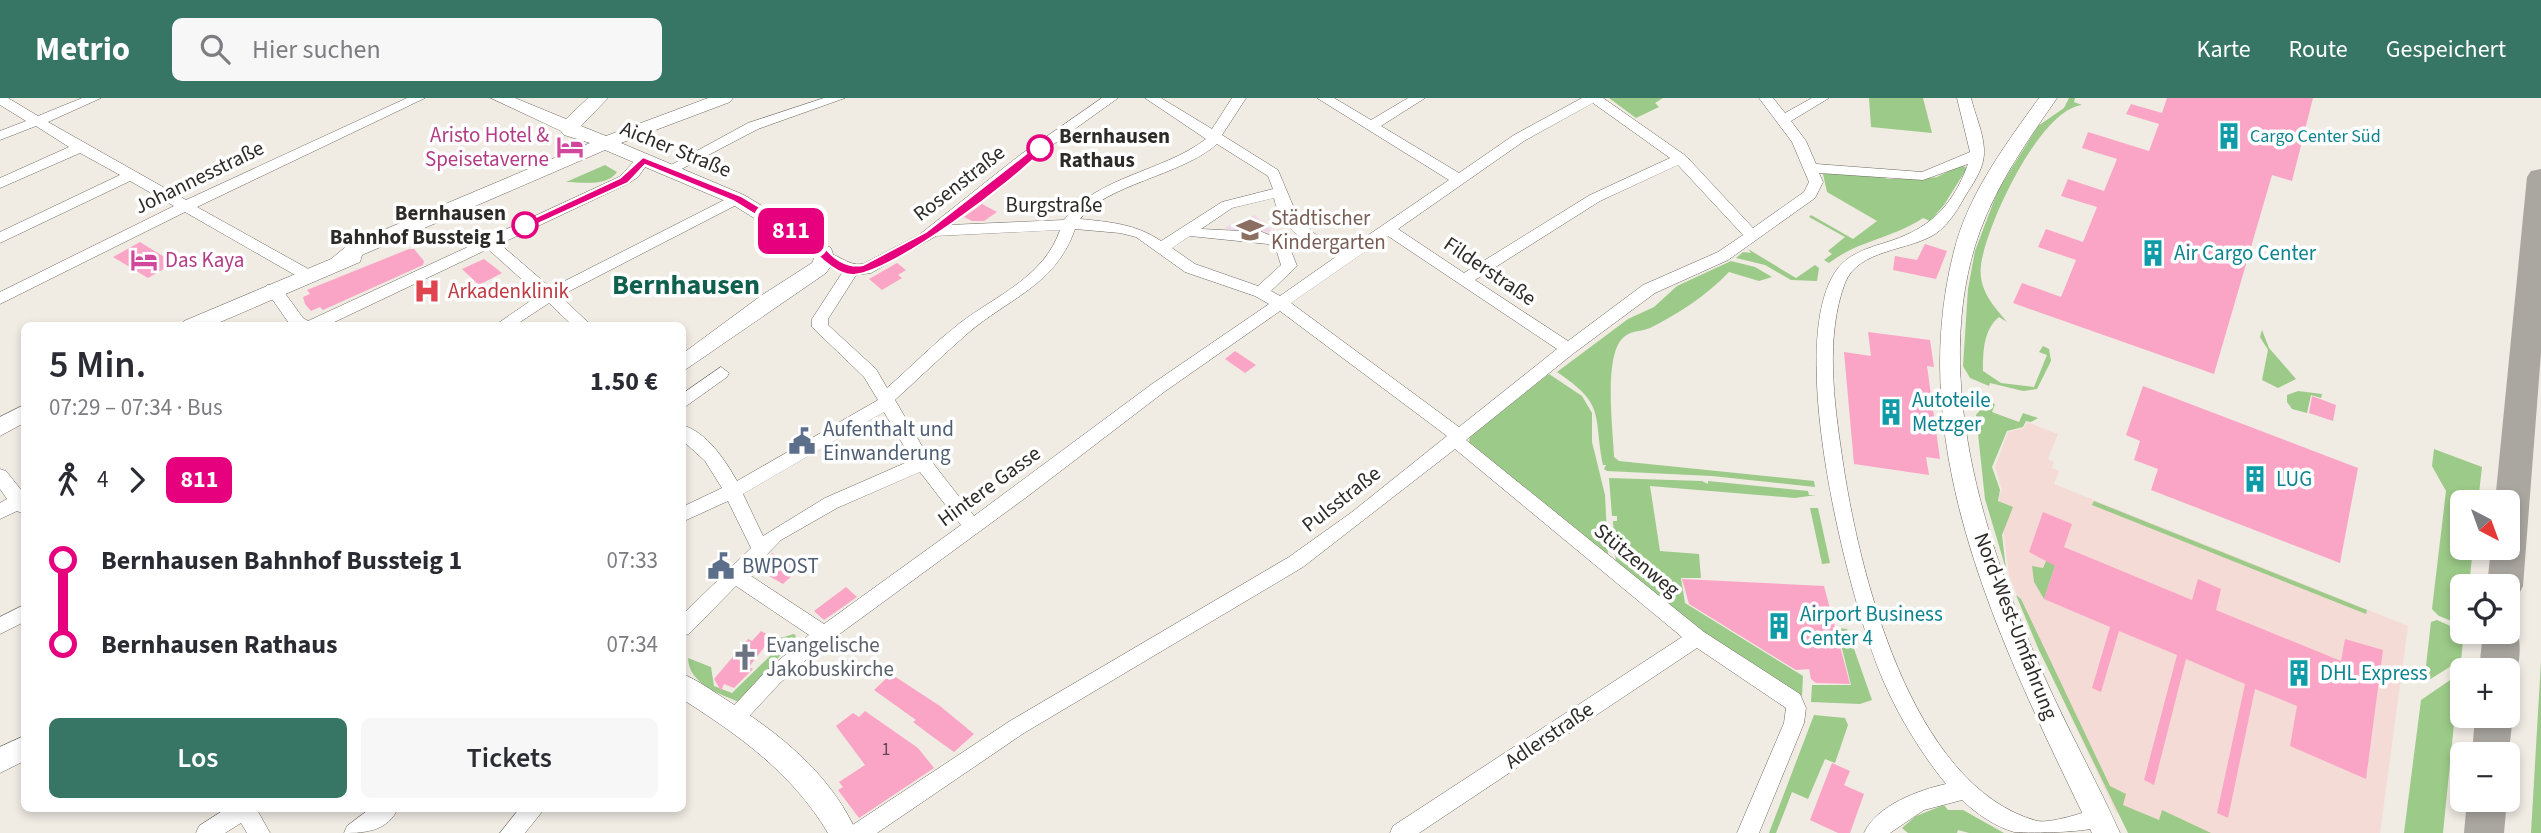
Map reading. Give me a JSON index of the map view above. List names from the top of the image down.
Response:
{
  "streets": {
    "main road": ["Aicher Straße", "Nord-West-Umfahrung"],
    "street": [
      "Johannesstraße",
      "Rosenstraße",
      "Burgstraße",
      "Filderstraße",
      "Hintere Gasse",
      "Pulsstraße",
      "Stützenweg",
      "Adlerstraße"
    ]
  },
  "crossings": [
    ["Rosenstraße", "Burgstraße"],
    ["Burgstraße", "Hintere Gasse"],
    ["Burgstraße", "Stützenweg"],
    ["Filderstraße", "Hintere Gasse"],
    ["Filderstraße", "Pulsstraße"],
    ["Hintere Gasse", "Stützenweg"],
    ["Pulsstraße", "Stützenweg"],
    ["Stützenweg", "Adlerstraße"]
  ],
  "districts": ["Bernhausen"],
  "places": {
    "building": [
      "Cargo Center Süd",
      "Air Cargo Center",
      "Autoteile Metzger",
      "LUG",
      "Airport Business Center 4",
      "DHL Express"
    ],
    "hotel": ["Aristo Hotel & Speisetaverne", "Das Kaya"],
    "other": ["Bernhausen Rathaus", "Bernhausen Bahnhof Bussteig 1"],
    "school or university": ["Städtischer Kindergarten"],
    "hospital": ["Arkadenklinik"],
    "public building": ["Aufenthalt und Einwanderung", "BWPOST"],
    "church": ["Evangelische Jakobuskirche"]
  },
  "lines": ["bus line 811"],
  "house_numbers": ["1"],
  "north": "bottom right",
  "page": {
    "header": "Metrio",
    "search": "Hier suchen",
    "nav": ["Karte", "Route", "Gespeichert"],
    "on_map": "811",
    "heading": ["5 Min.", "07:29 – 07:34 · Bus", "1.50 €"],
    "legs": ["4", "811"],
    "map_buttons": ["+", "−"],
    "list": [
      {
        "name": "Bernhausen Bahnhof Bussteig 1",
        "value": "07:33"
      },
      {
        "name": "Bernhausen Rathaus",
        "value": "07:34"
      }
    ],
    "buttons": ["Los", "Tickets"]
  }
}
